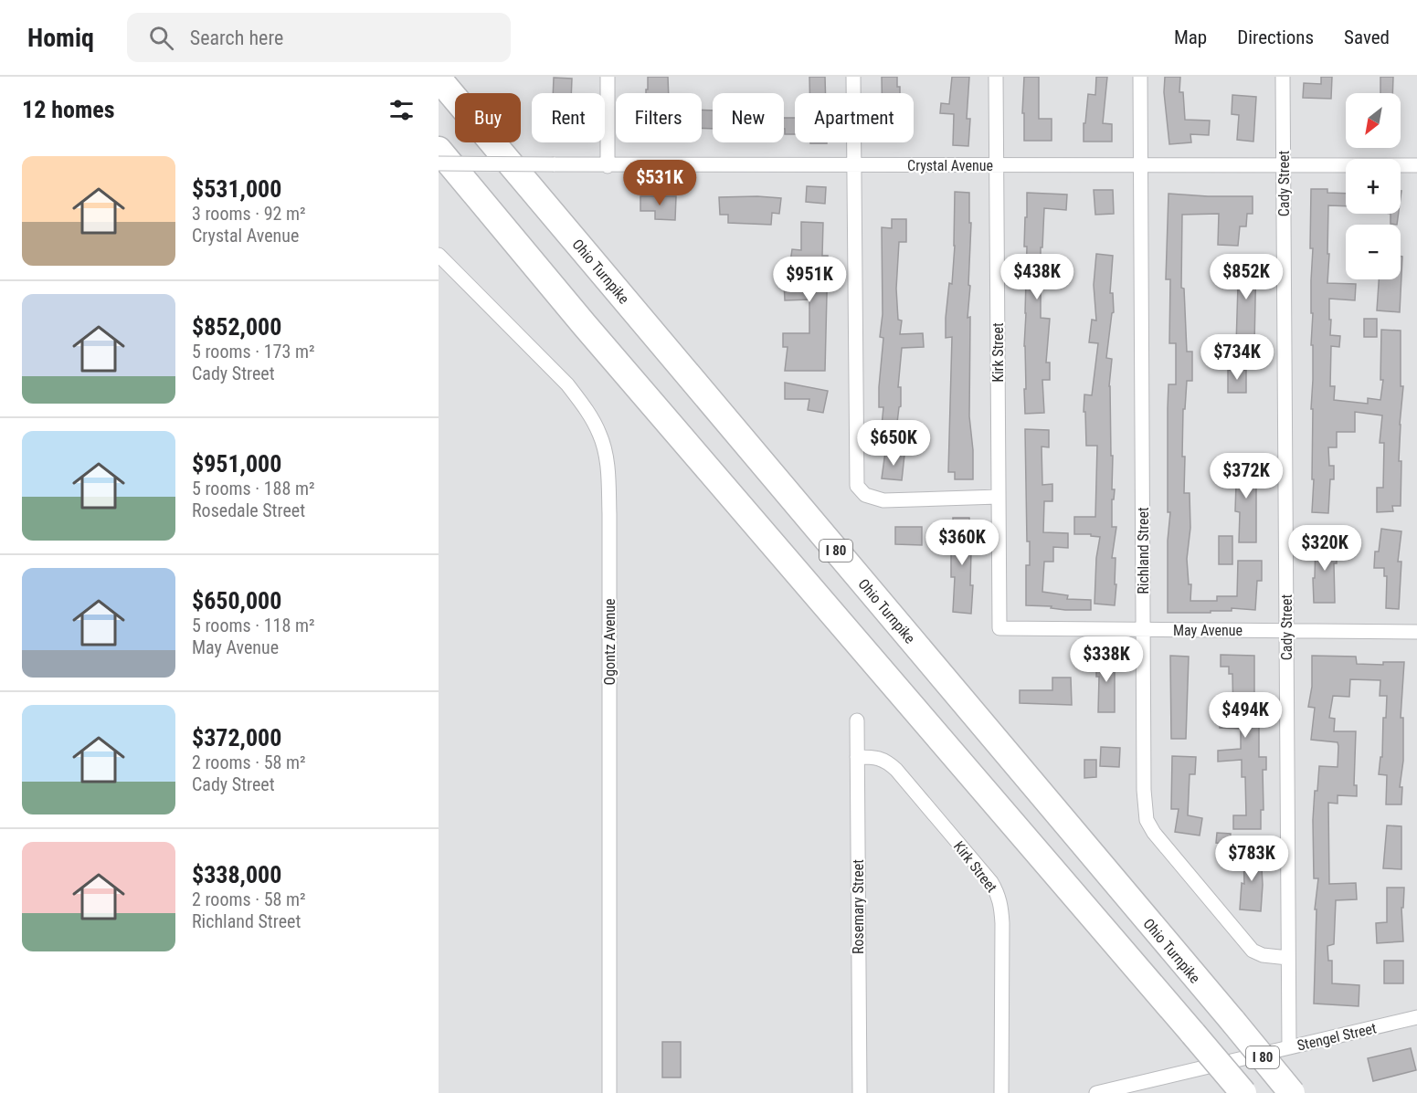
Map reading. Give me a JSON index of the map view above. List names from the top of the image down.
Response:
{
  "streets": {
    "highway": ["Ohio Turnpike", "I 80"],
    "street": [
      "Crystal Avenue",
      "Cady Street",
      "Kirk Street",
      "Richland Street",
      "May Avenue",
      "Ogontz Avenue",
      "Rosemary Street",
      "Stengel Street"
    ]
  },
  "crossings": [
    ["Crystal Avenue", "Cady Street"],
    ["Crystal Avenue", "Kirk Street"],
    ["Crystal Avenue", "Richland Street"],
    ["Cady Street", "Richland Street"],
    ["Cady Street", "May Avenue"],
    ["Cady Street", "Stengel Street"],
    ["Kirk Street", "May Avenue"],
    ["Kirk Street", "Rosemary Street"],
    ["Richland Street", "May Avenue"]
  ],
  "north": "bottom left",
  "page": {
    "header": "Homiq",
    "search": "Search here",
    "nav": ["Map", "Directions", "Saved"],
    "heading": "12 homes",
    "map_buttons": ["+", "−"],
    "chip": [
      "Buy",
      "Rent",
      "Filters",
      "New",
      "Apartment"
    ],
    "list": [
      {
        "name": "$531,000",
        "note": "3 rooms · 92 m² · Crystal Avenue"
      },
      {
        "name": "$852,000",
        "note": "5 rooms · 173 m² · Cady Street"
      },
      {
        "name": "$951,000",
        "note": "5 rooms · 188 m² · Rosedale Street"
      },
      {
        "name": "$650,000",
        "note": "5 rooms · 118 m² · May Avenue"
      },
      {
        "name": "$372,000",
        "note": "2 rooms · 58 m² · Cady Street"
      },
      {
        "name": "$338,000",
        "note": "2 rooms · 58 m² · Richland Street"
      }
    ],
    "price": [
      "$531K",
      "$438K",
      "$852K",
      "$951K",
      "$734K",
      "$650K",
      "$372K",
      "$360K",
      "$320K",
      "$338K",
      "$494K",
      "$783K"
    ]
  }
}
